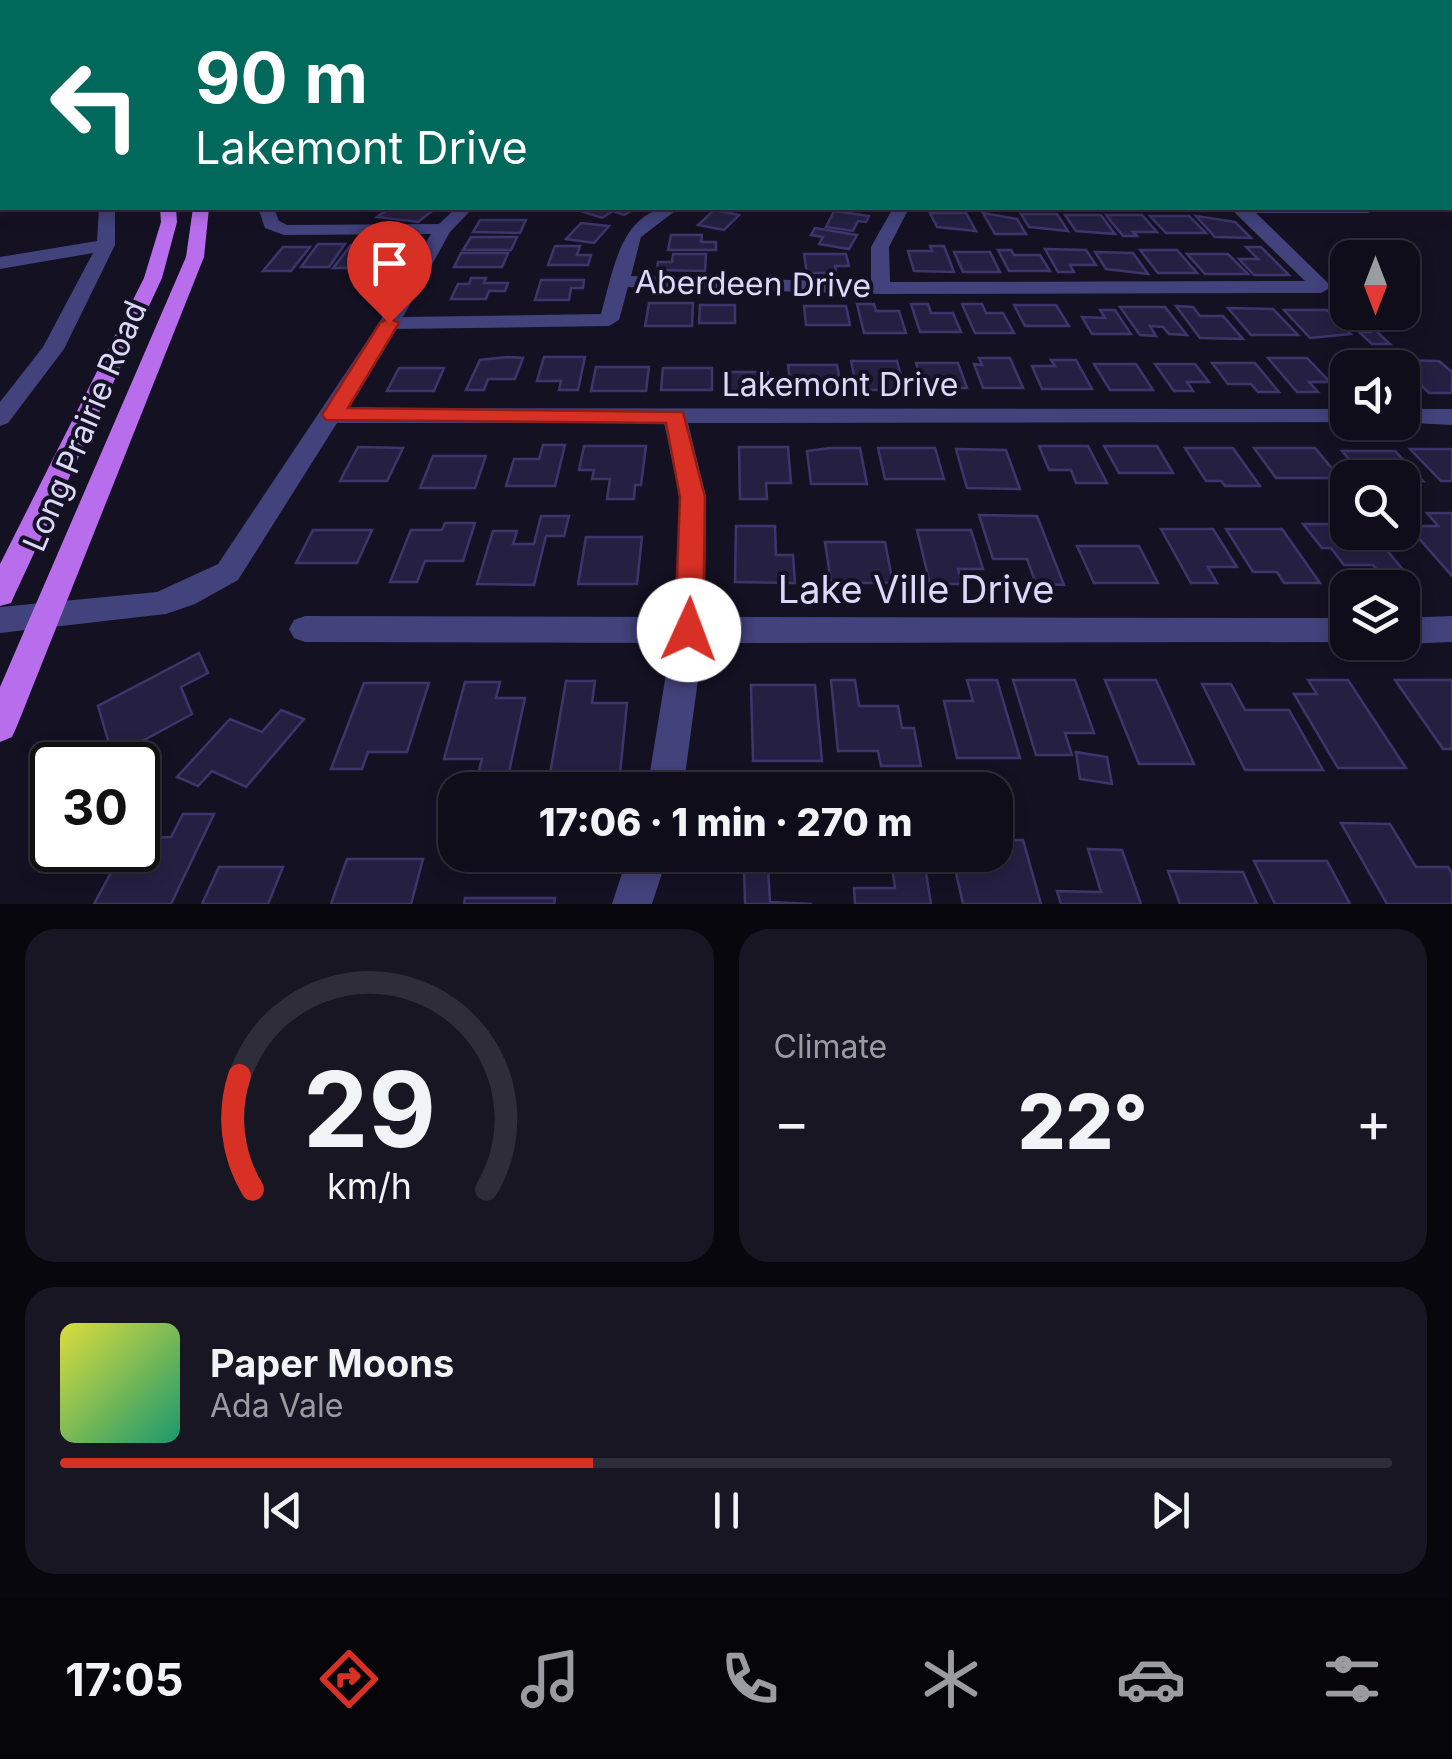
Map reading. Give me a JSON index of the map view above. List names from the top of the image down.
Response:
{
  "streets": {
    "main road": ["Long Prairie Road"],
    "street": ["Aberdeen Drive", "Lakemont Drive", "Lake Ville Drive"]
  },
  "north": "bottom",
  "page": {
    "turn": ["90 m", "Lakemont Drive"],
    "limit": "30",
    "trip": "17:06 · 1 min · 270 m",
    "tile": "Climate",
    "heat": ["−", "22°", "+"],
    "song": ["Paper Moons", "Ada Vale"],
    "tabs": "17:05",
    "gauge": ["29", "km/h"]
  }
}
